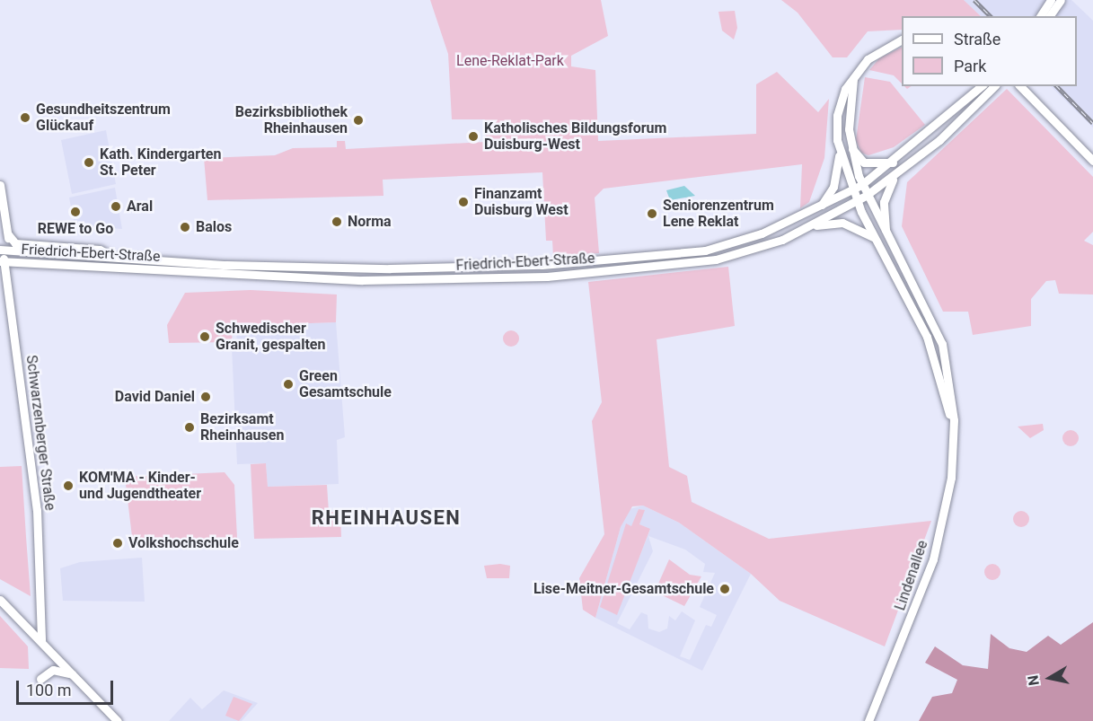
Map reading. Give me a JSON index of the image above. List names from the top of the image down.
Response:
{
  "streets": {
    "main road": ["Friedrich-Ebert-Straße", "Schwarzenberger Straße", "Lindenallee"]
  },
  "crossings": [
    ["Friedrich-Ebert-Straße", "Schwarzenberger Straße"],
    ["Friedrich-Ebert-Straße", "Lindenallee"]
  ],
  "districts": ["RHEINHAUSEN"],
  "parks": ["Lene-Reklat-Park"],
  "places": [
    "Gesundheitszentrum Glückauf",
    "Bezirksbibliothek Rheinhausen",
    "Katholisches Bildungsforum Duisburg-West",
    "Kath. Kindergarten St. Peter",
    "Finanzamt Duisburg West",
    "Aral",
    "REWE to Go",
    "Seniorenzentrum Lene Reklat",
    "Norma",
    "Balos",
    "Schwedischer Granit, gespalten",
    "Green Gesamtschule",
    "David Daniel",
    "Bezirksamt Rheinhausen",
    "KOM'MA - Kinder- und Jugendtheater",
    "Volkshochschule",
    "Lise-Meitner-Gesamtschule"
  ],
  "legend": ["Straße", "Park"],
  "scale_bar": "100 m",
  "north": "left"
}
